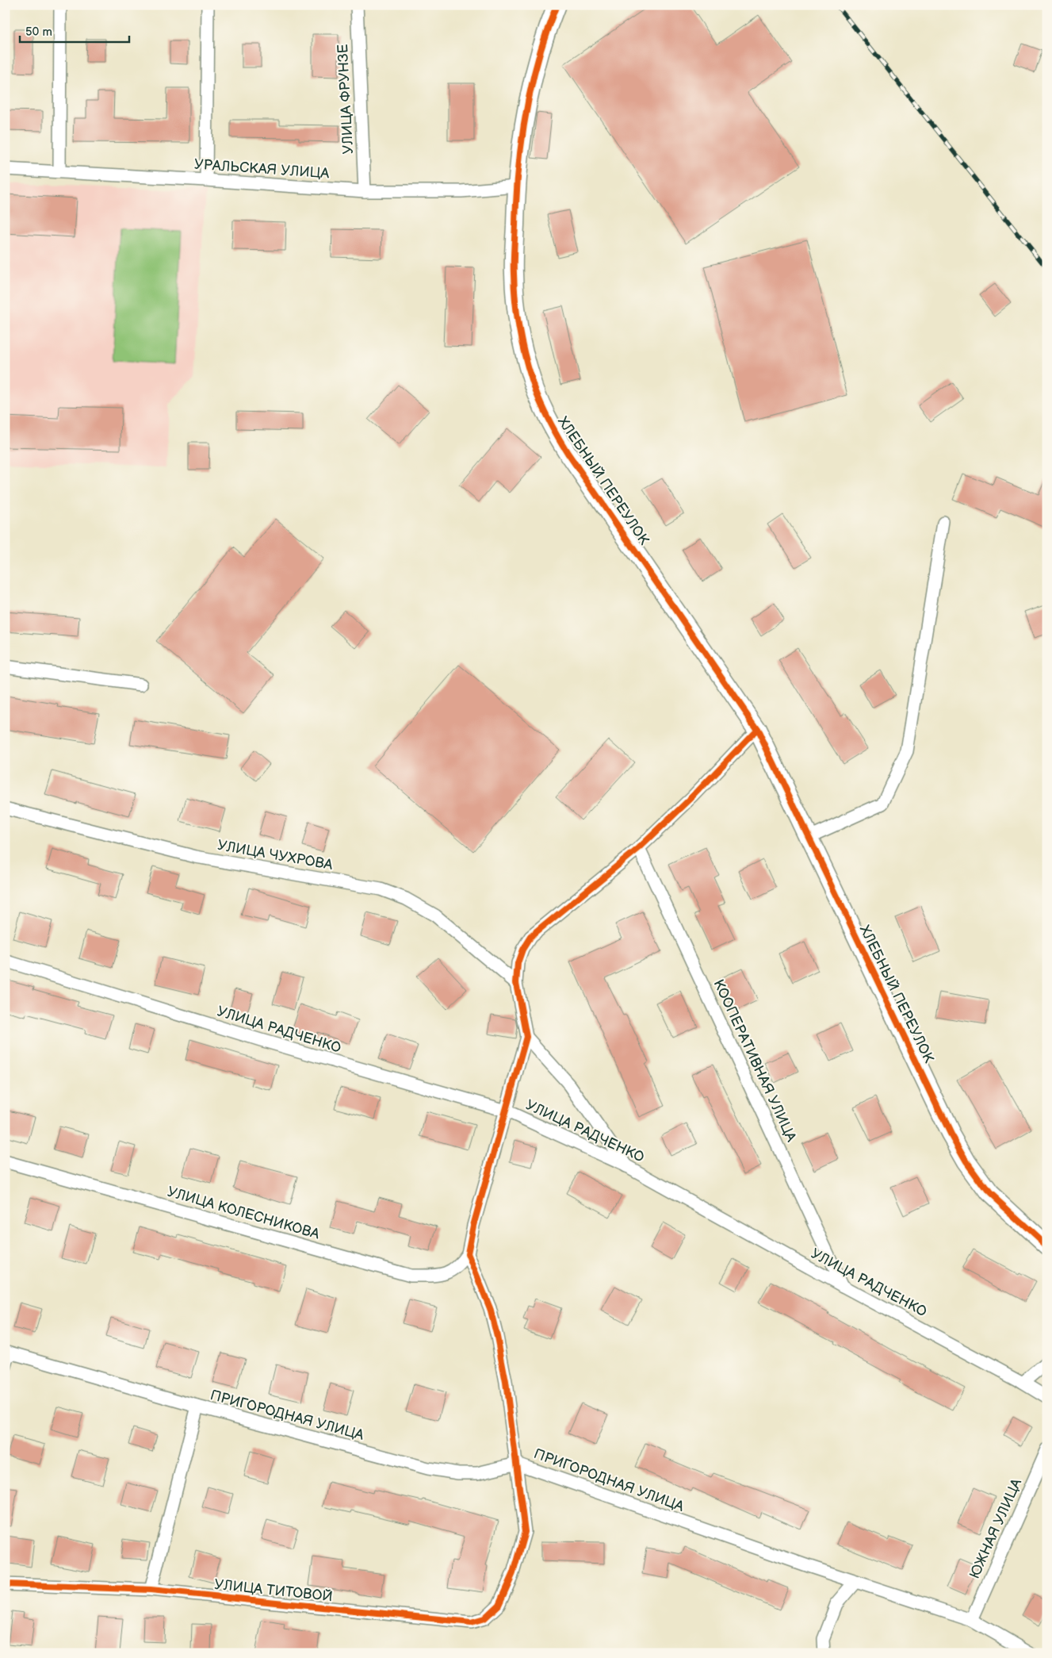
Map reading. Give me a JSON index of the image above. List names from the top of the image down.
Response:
{
  "streets": {
    "street": [
      "УЛИЦА ФРУНЗЕ",
      "УРАЛЬСКАЯ УЛИЦА",
      "ХЛЕБНЫЙ ПЕРЕУЛОК",
      "УЛИЦА ЧУХРОВА",
      "УЛИЦА РАДЧЕНКО",
      "КООПЕРАТИВНАЯ УЛИЦА",
      "УЛИЦА КОЛЕСНИКОВА",
      "ПРИГОРОДНАЯ УЛИЦА",
      "ЮЖНАЯ УЛИЦА",
      "УЛИЦА ТИТОВОЙ"
    ]
  },
  "crossings": [
    ["УЛИЦА ФРУНЗЕ", "УРАЛЬСКАЯ УЛИЦА"],
    ["УРАЛЬСКАЯ УЛИЦА", "ХЛЕБНЫЙ ПЕРЕУЛОК"],
    ["УЛИЦА РАДЧЕНКО", "КООПЕРАТИВНАЯ УЛИЦА"],
    ["УЛИЦА КОЛЕСНИКОВА", "УЛИЦА ТИТОВОЙ"],
    ["ПРИГОРОДНАЯ УЛИЦА", "ЮЖНАЯ УЛИЦА"],
    ["ПРИГОРОДНАЯ УЛИЦА", "УЛИЦА ТИТОВОЙ"]
  ],
  "scale_bar": "50 m"
}
